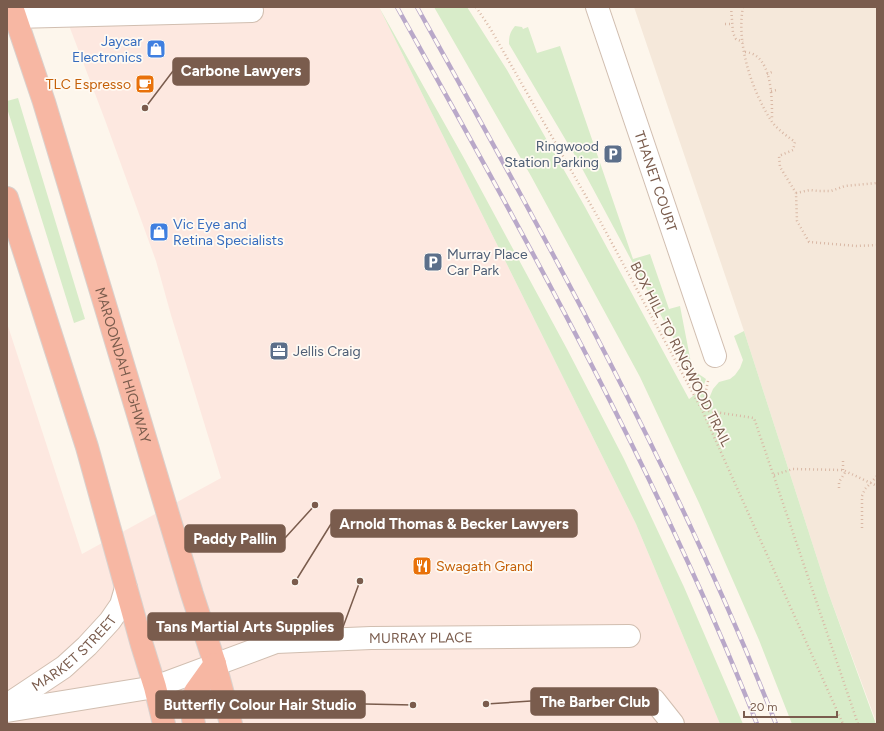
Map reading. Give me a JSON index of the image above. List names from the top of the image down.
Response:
{
  "streets": {
    "highway": ["MAROONDAH HIGHWAY"],
    "street": ["THANET COURT", "MURRAY PLACE", "MARKET STREET"],
    "path": ["BOX HILL TO RINGWOOD TRAIL"]
  },
  "crossings": [
    ["MAROONDAH HIGHWAY", "MURRAY PLACE"],
    ["MURRAY PLACE", "MARKET STREET"]
  ],
  "places": {
    "shop": ["Jaycar Electronics", "Vic Eye and Retina Specialists"],
    "cafe": ["TLC Espresso"],
    "other": [
      "Carbone Lawyers",
      "Paddy Pallin",
      "Tans Martial Arts Supplies",
      "Arnold Thomas & Becker Lawyers",
      "The Barber Club",
      "Butterfly Colour Hair Studio"
    ],
    "parking": ["Ringwood Station Parking", "Murray Place Car Park"],
    "office": ["Jellis Craig"],
    "restaurant": ["Swagath Grand"]
  },
  "scale_bar": "20 m"
}
